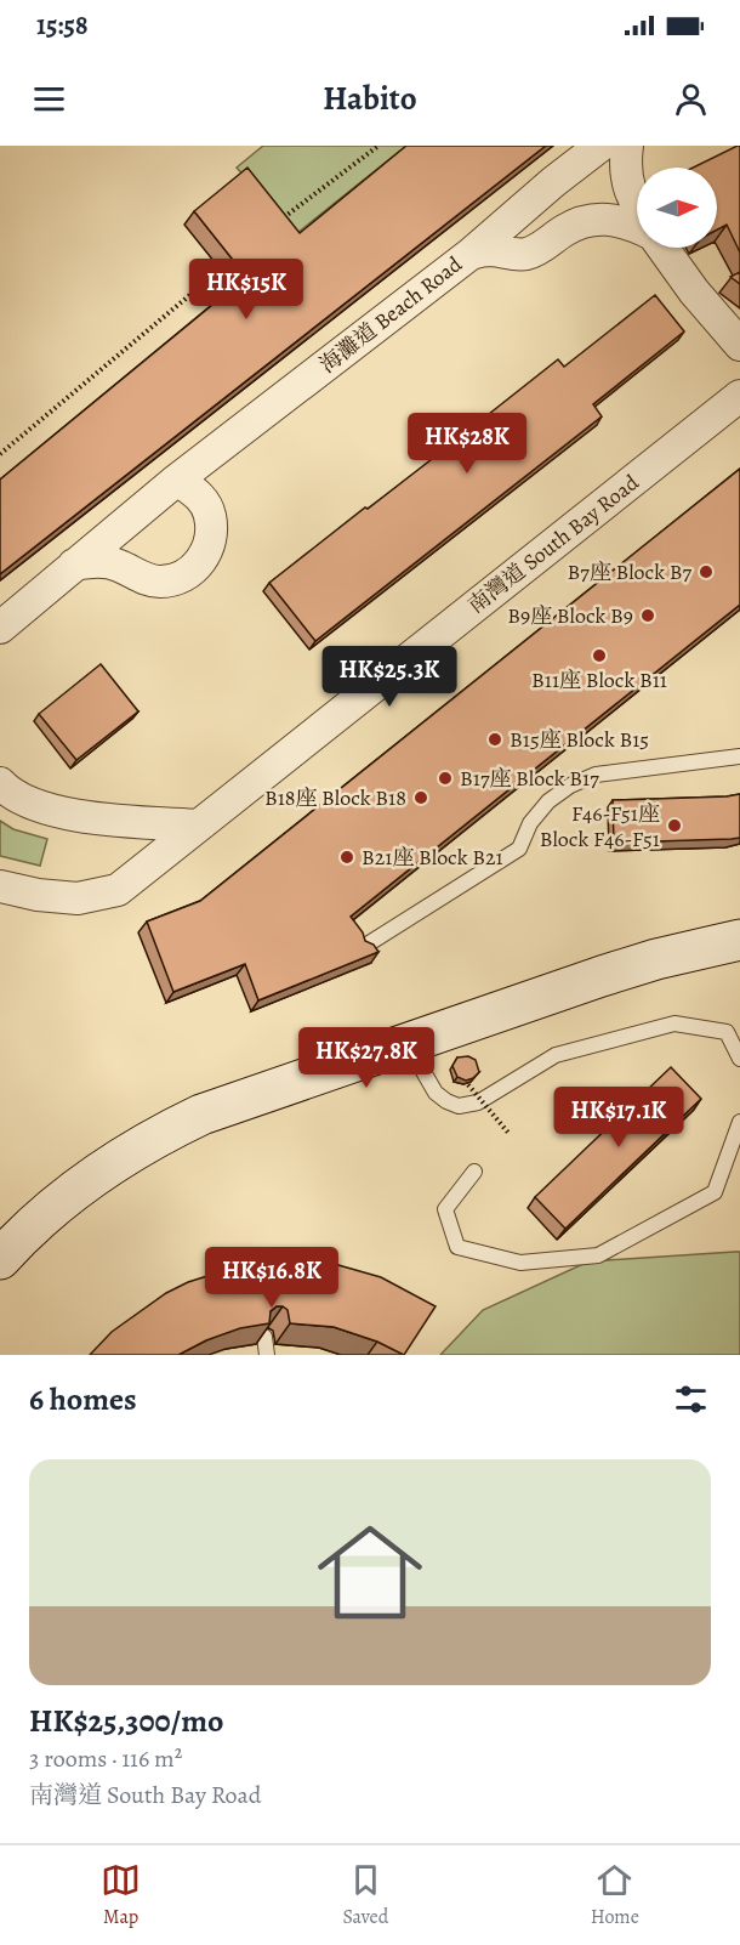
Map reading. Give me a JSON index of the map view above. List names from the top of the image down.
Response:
{
  "streets": {
    "street": ["海灘道 Beach Road", "南灣道 South Bay Road"]
  },
  "places": [
    "B7座 Block B7",
    "B9座 Block B9",
    "B11座 Block B11",
    "B15座 Block B15",
    "B17座 Block B17",
    "B18座 Block B18",
    "F46-F51座 Block F46-F51",
    "B21座 Block B21"
  ],
  "north": "right",
  "page": {
    "status": "15:58",
    "header": "Habito",
    "price": [
      "HK$15K",
      "HK$28K",
      "HK$25.3K",
      "HK$27.8K",
      "HK$17.1K",
      "HK$16.8K"
    ],
    "heading": "6 homes",
    "list": [
      {
        "name": "HK$25,300/mo",
        "note": "3 rooms · 116 m² · 南灣道 South Bay Road"
      }
    ],
    "tabs": ["Map", "Saved", "Home"]
  }
}
